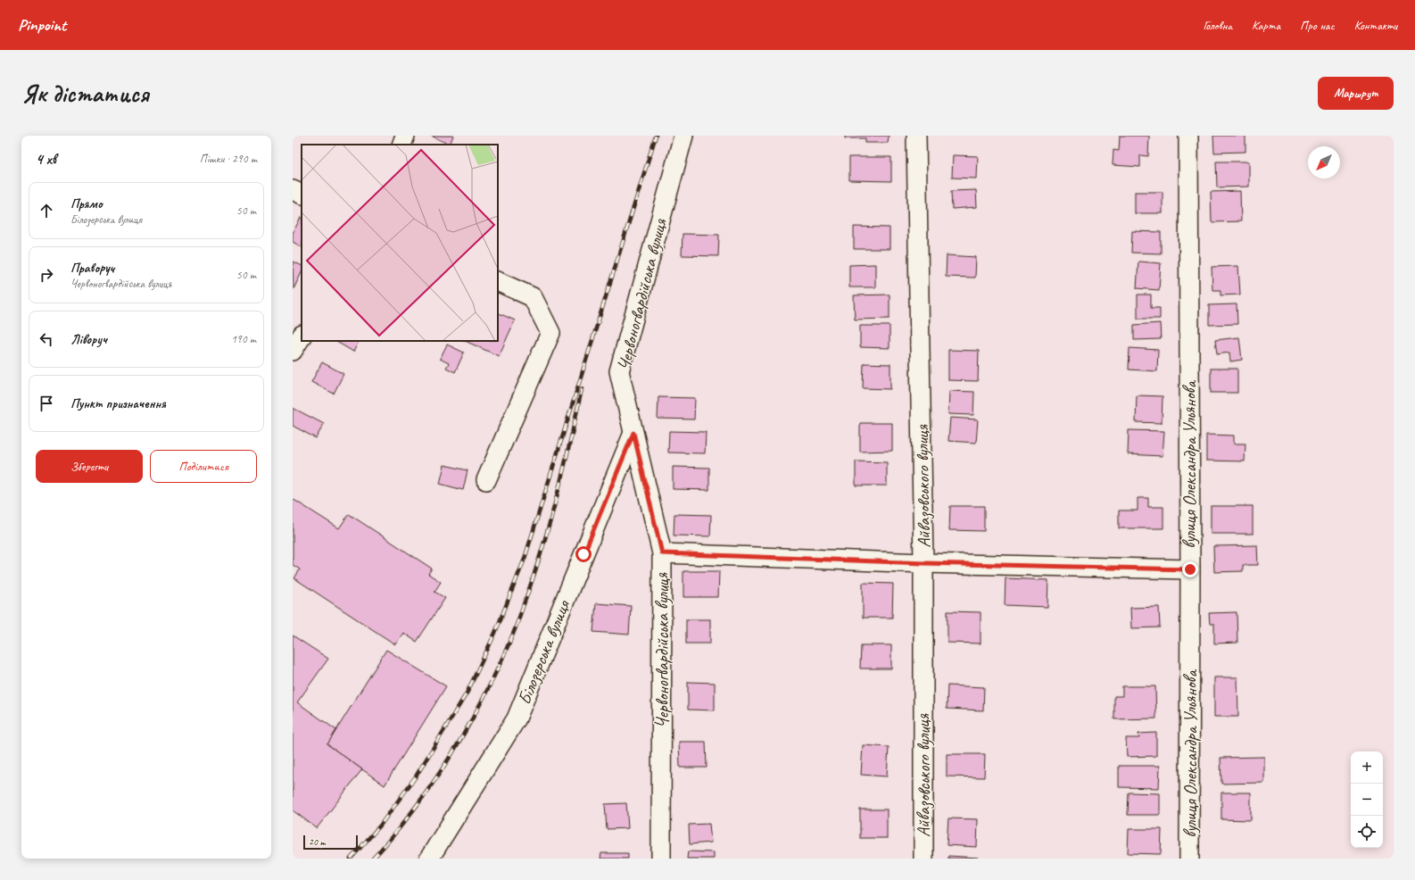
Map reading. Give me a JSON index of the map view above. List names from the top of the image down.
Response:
{
  "streets": {
    "street": [
      "Червоногвардійська вулиця",
      "вулиця Олександра Ульянова",
      "Айвазовського вулиця",
      "Білозерська вулиця"
    ]
  },
  "crossings": [
    ["Червоногвардійська вулиця", "Білозерська вулиця"]
  ],
  "scale_bar": "20 m",
  "north": "bottom left",
  "page": {
    "header": "Pinpoint",
    "nav": [
      "Головна",
      "Карта",
      "Про нас",
      "Контакти"
    ],
    "buttons": [
      "Маршрут",
      ["Зберегти", "Поділитися"]
    ],
    "title": "Як дістатися",
    "heading": ["4 хв", "Пішки · 290 m"],
    "list": [
      ["Прямо", "Білозерська вулиця", "50 m"],
      ["Праворуч", "Червоногвардійська вулиця", "50 m"],
      ["Ліворуч", "190 m"],
      "Пункт призначення"
    ],
    "map_buttons": ["+", "−"],
    "scale": "20 m"
  }
}
